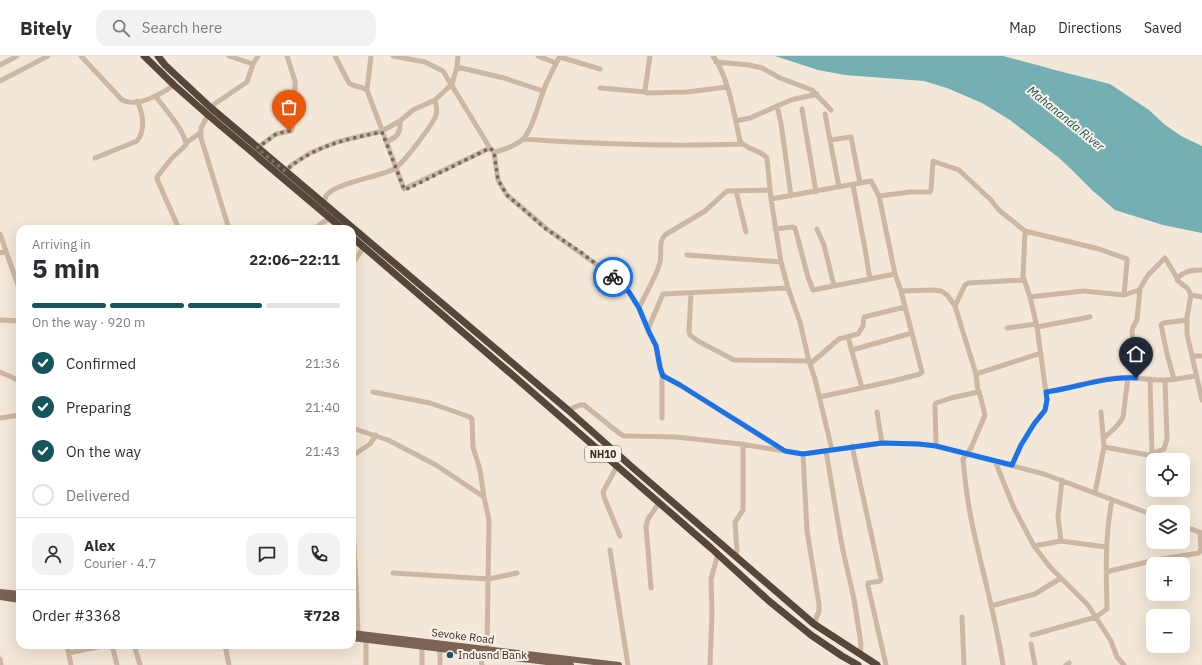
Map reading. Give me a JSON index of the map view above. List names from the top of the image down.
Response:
{
  "streets": {
    "highway": ["NH10"],
    "main road": ["Sevoke Road"]
  },
  "water": ["Mahananda River"],
  "places": ["Indusnd Bank"],
  "page": {
    "header": "Bitely",
    "search": "Search here",
    "nav": ["Map", "Directions", "Saved"],
    "heading": ["5 min", "Arriving in", "22:06–22:11"],
    "panel": [
      "Alex",
      "Courier · 4.7",
      "Order #3368",
      "₹728"
    ],
    "bar": "On the way · 920 m",
    "list": [
      ["Confirmed", "21:36"],
      ["Preparing", "21:40"],
      ["On the way", "21:43"],
      "Delivered"
    ],
    "map_buttons": ["+", "−"]
  }
}
